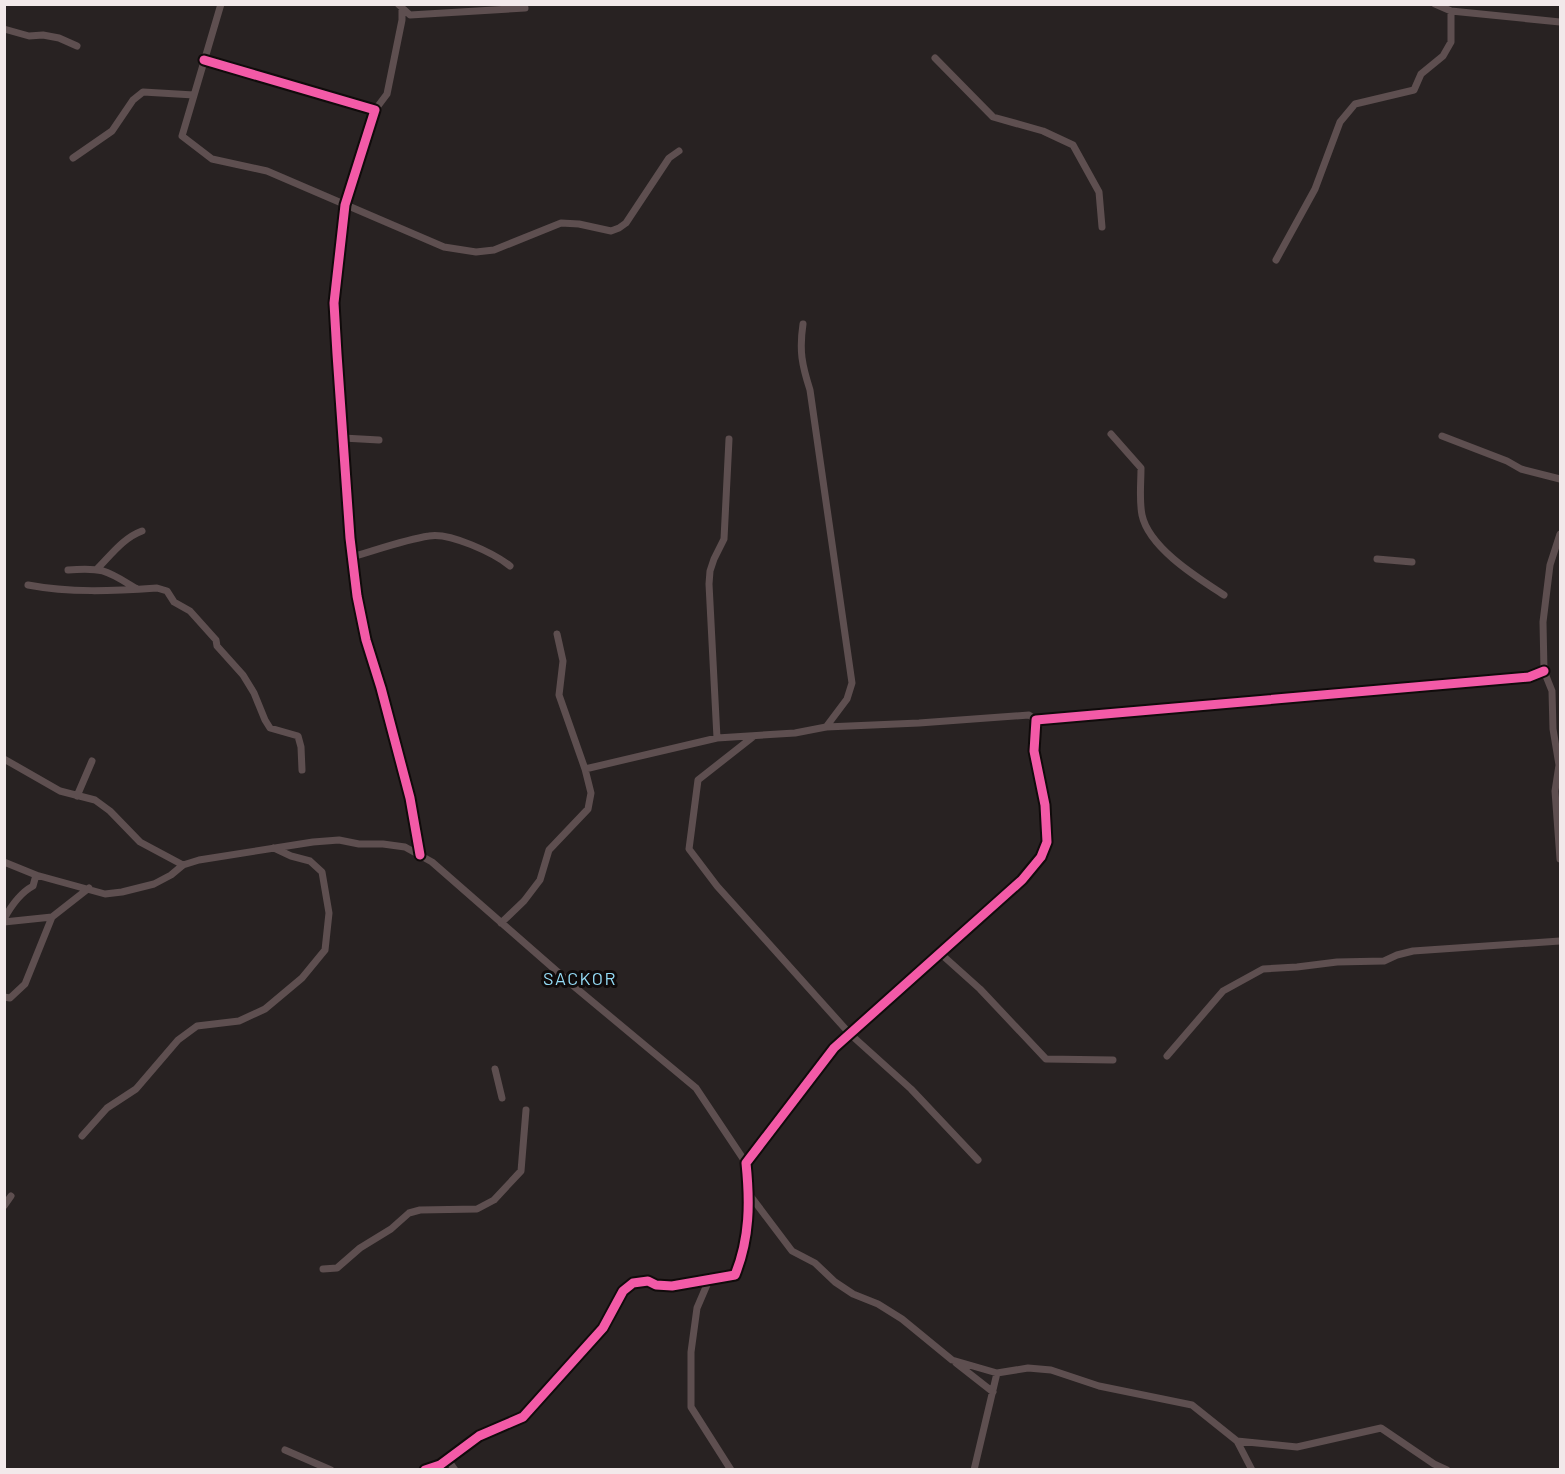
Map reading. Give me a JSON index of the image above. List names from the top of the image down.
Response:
{
  "districts": ["SACKOR"]
}
